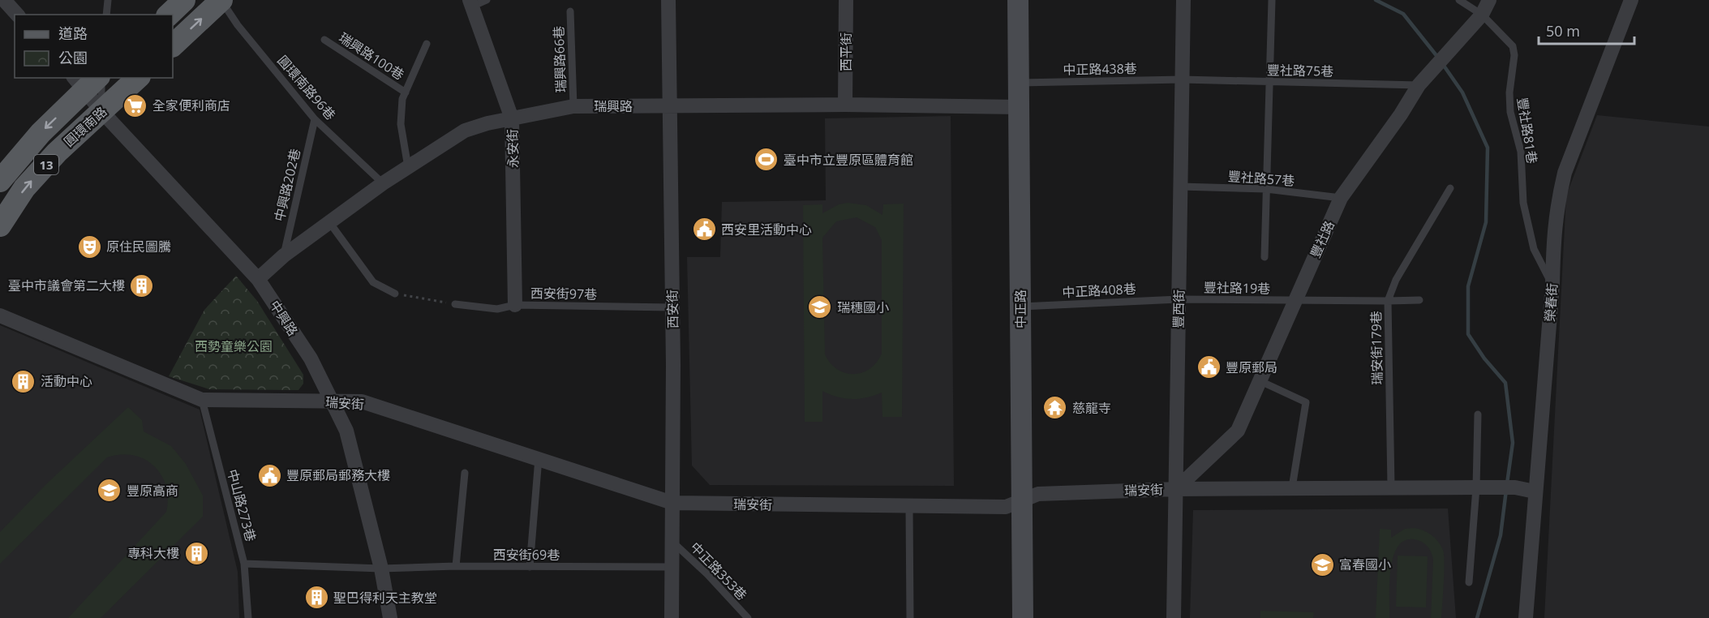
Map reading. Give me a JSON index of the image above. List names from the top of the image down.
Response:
{
  "streets": {
    "main road": ["圓環南路", "13"],
    "street": [
      "西平街",
      "瑞興路",
      "永安街",
      "豐社路",
      "榮春街",
      "西安街",
      "中正路",
      "豐西街",
      "中興路",
      "瑞安街"
    ],
    "lane": [
      "瑞興路100巷",
      "瑞興路66巷",
      "中正路438巷",
      "豐社路75巷",
      "圓環南路96巷",
      "豐社路81巷",
      "豐社路57巷",
      "中興路202巷",
      "豐社路19巷",
      "中正路408巷",
      "西安街97巷",
      "瑞安街179巷",
      "中山路273巷",
      "西安街69巷",
      "中正路353巷"
    ]
  },
  "crossings": [
    ["西平街", "瑞興路"],
    ["瑞興路100巷", "瑞興路"],
    ["瑞興路66巷", "瑞興路"],
    ["中正路438巷", "豐社路75巷"],
    ["中正路438巷", "中正路"],
    ["中正路438巷", "豐西街"],
    ["豐社路75巷", "豐社路"],
    ["豐社路75巷", "豐西街"],
    ["圓環南路96巷", "瑞興路"],
    ["圓環南路96巷", "中興路202巷"],
    ["瑞興路", "永安街"],
    ["瑞興路", "中興路202巷"],
    ["瑞興路", "西安街"],
    ["瑞興路", "中正路"],
    ["瑞興路", "中興路"],
    ["圓環南路", "中興路"],
    ["豐社路81巷", "豐社路"],
    ["豐社路81巷", "榮春街"],
    ["永安街", "西安街97巷"],
    ["豐社路57巷", "豐社路"],
    ["豐社路57巷", "豐西街"],
    ["豐社路", "豐社路19巷"],
    ["豐社路", "豐西街"],
    ["豐社路", "瑞安街179巷"],
    ["豐社路", "瑞安街"],
    ["豐社路19巷", "中正路408巷"],
    ["豐社路19巷", "豐西街"],
    ["豐社路19巷", "瑞安街179巷"],
    ["中正路408巷", "中正路"],
    ["中正路408巷", "豐西街"],
    ["西安街97巷", "西安街"],
    ["榮春街", "瑞安街"],
    ["西安街", "瑞安街"],
    ["西安街", "西安街69巷"],
    ["西安街", "中正路353巷"],
    ["中正路", "瑞安街"],
    ["豐西街", "瑞安街"],
    ["中興路", "瑞安街"],
    ["中興路", "西安街69巷"],
    ["瑞安街179巷", "瑞安街"],
    ["瑞安街", "中山路273巷"],
    ["中山路273巷", "西安街69巷"]
  ],
  "parks": ["西勢童樂公園"],
  "places": {
    "supermarket": ["全家便利商店"],
    "sports": ["臺中市立豐原區體育館"],
    "public building": ["西安里活動中心", "豐原郵局", "豐原郵局郵務大樓"],
    "theatre": ["原住民圖騰"],
    "building": [
      "臺中市議會第二大樓",
      "活動中心",
      "專科大樓",
      "聖巴得利天主教堂"
    ],
    "school or university": ["瑞穗國小", "豐原高商", "富春國小"],
    "temple": ["慈龍寺"]
  },
  "legend": ["道路", "公園"],
  "scale_bar": "50 m"
}
